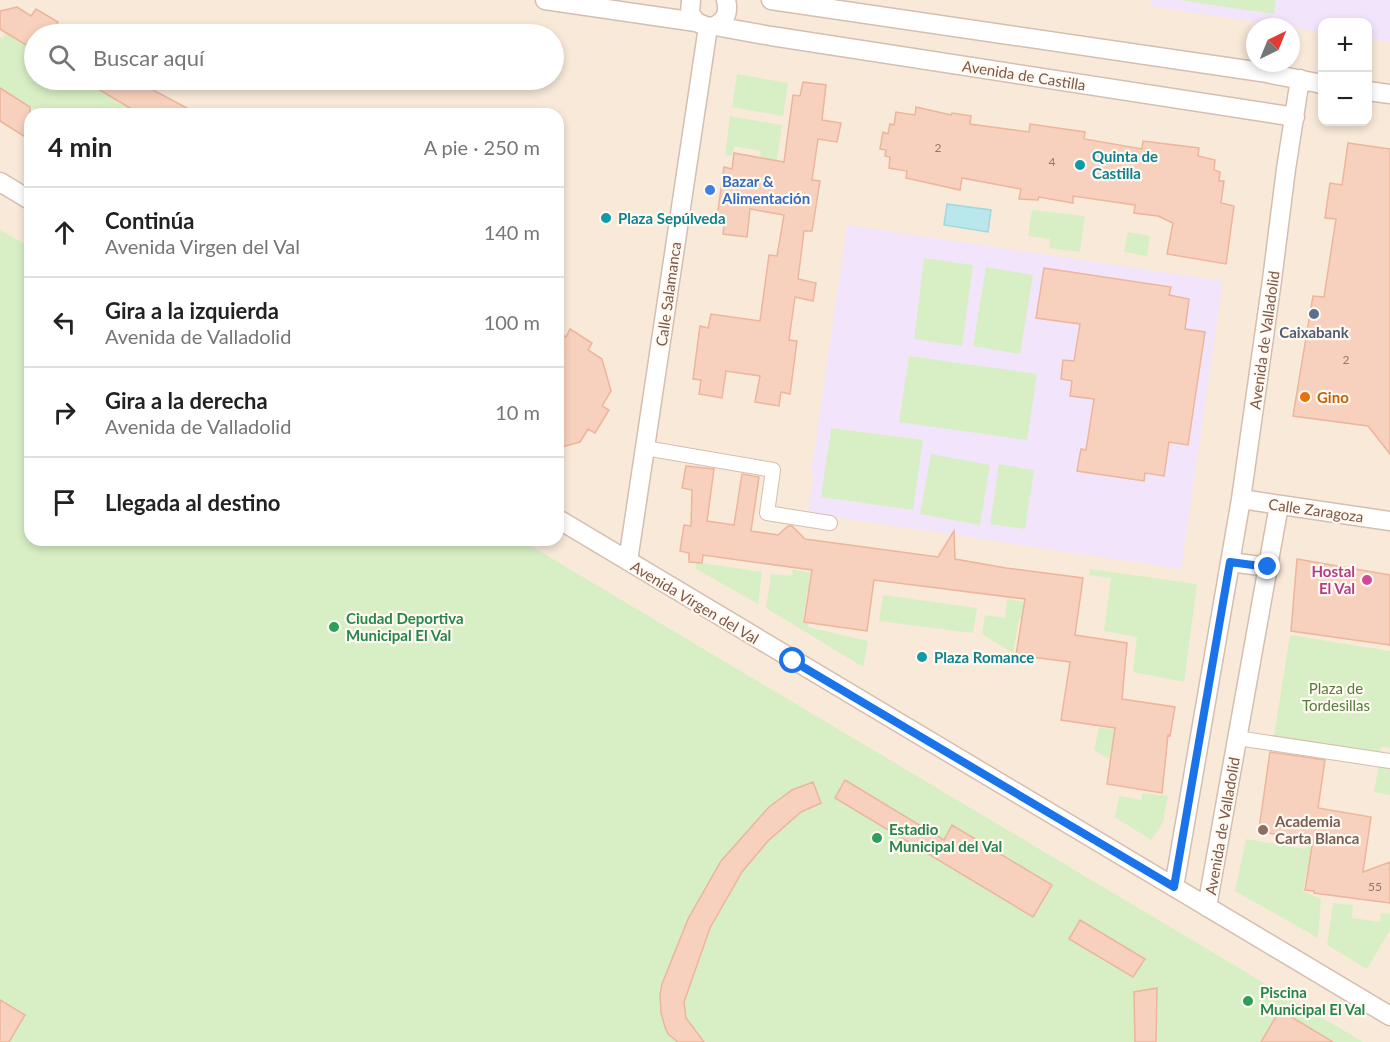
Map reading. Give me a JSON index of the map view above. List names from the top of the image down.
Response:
{
  "streets": {
    "street": [
      "Avenida de Castilla",
      "Calle Salamanca",
      "Avenida de Valladolid",
      "Calle Zaragoza",
      "Avenida Virgen del Val"
    ]
  },
  "crossings": [
    ["Avenida de Castilla", "Calle Salamanca"],
    ["Avenida de Castilla", "Avenida de Valladolid"],
    ["Calle Salamanca", "Avenida Virgen del Val"],
    ["Avenida de Valladolid", "Calle Zaragoza"],
    ["Avenida de Valladolid", "Avenida Virgen del Val"]
  ],
  "parks": ["Plaza de Tordesillas"],
  "places": [
    "Quinta de Castilla",
    "Bazar & Alimentación",
    "Plaza Sepúlveda",
    "Caixabank",
    "Gino",
    "Hostal El Val",
    "Ciudad Deportiva Municipal El Val",
    "Plaza Romance",
    "Academia Carta Blanca",
    "Estadio Municipal del Val",
    "Piscina Municipal El Val"
  ],
  "house_numbers": [
    "2",
    "4",
    "2",
    "55"
  ],
  "north": "top right",
  "page": {
    "map_buttons": ["+", "−"],
    "search": "Buscar aquí",
    "heading": ["4 min", "A pie · 250 m"],
    "list": [
      ["Continúa", "Avenida Virgen del Val", "140 m"],
      ["Gira a la izquierda", "Avenida de Valladolid", "100 m"],
      ["Gira a la derecha", "Avenida de Valladolid", "10 m"],
      "Llegada al destino"
    ]
  }
}
